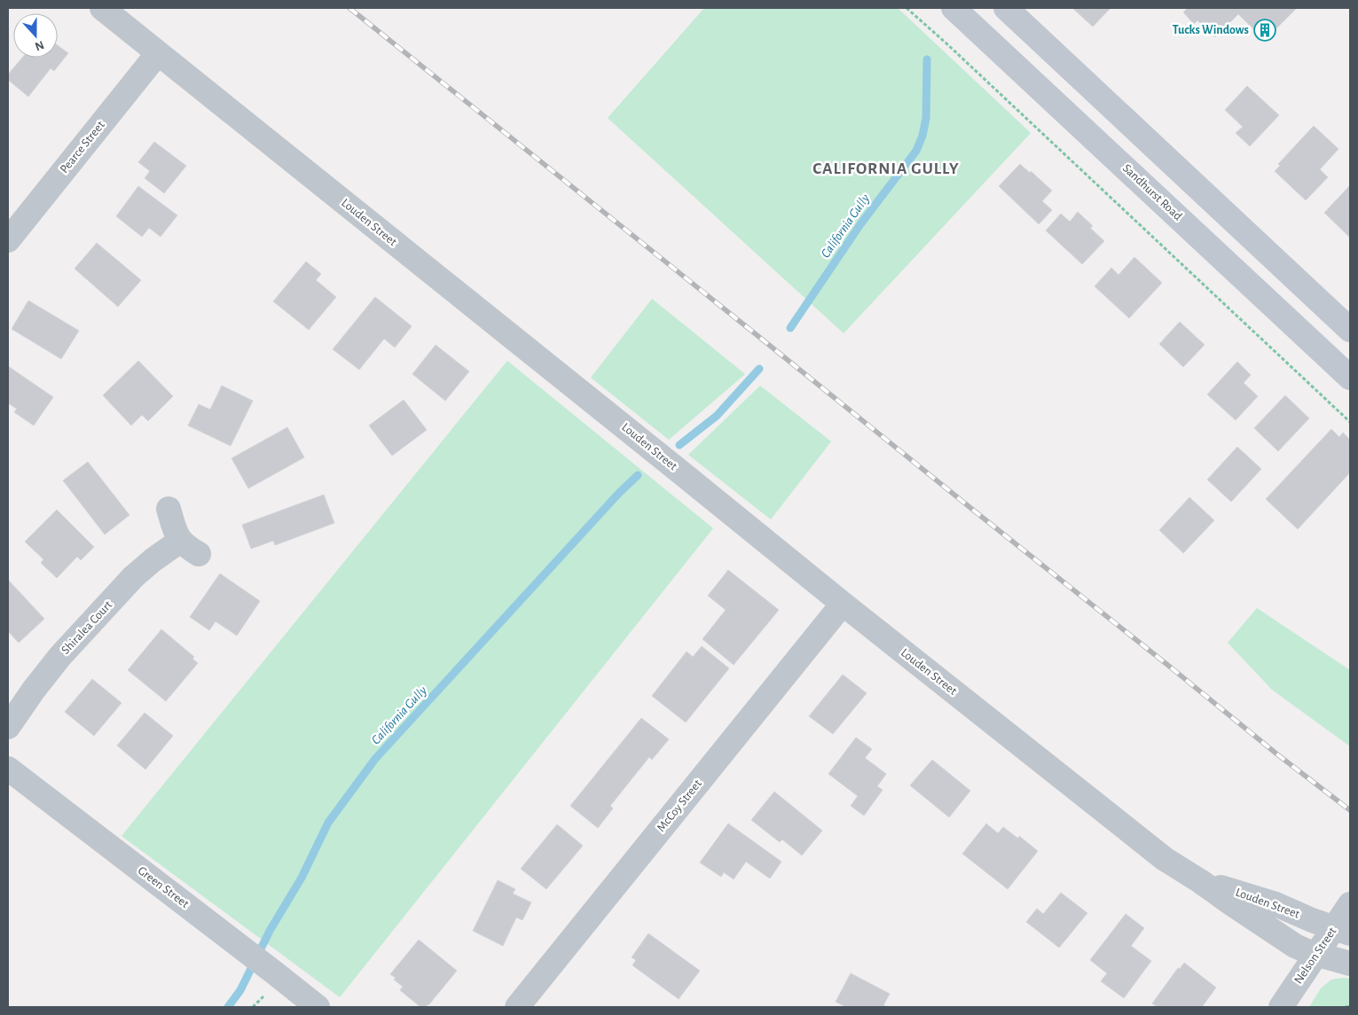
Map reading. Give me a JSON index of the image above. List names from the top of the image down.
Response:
{
  "streets": {
    "main road": ["Sandhurst Road"],
    "street": [
      "Pearce Street",
      "Louden Street",
      "Shiralea Court",
      "McCoy Street",
      "Green Street",
      "Nelson Street"
    ]
  },
  "crossings": [
    ["Pearce Street", "Louden Street"],
    ["Louden Street", "McCoy Street"],
    ["Louden Street", "Nelson Street"]
  ],
  "districts": ["CALIFORNIA GULLY"],
  "water": ["California Gully"],
  "places": {
    "building": ["Tucks Windows"]
  },
  "north": "bottom"
}
